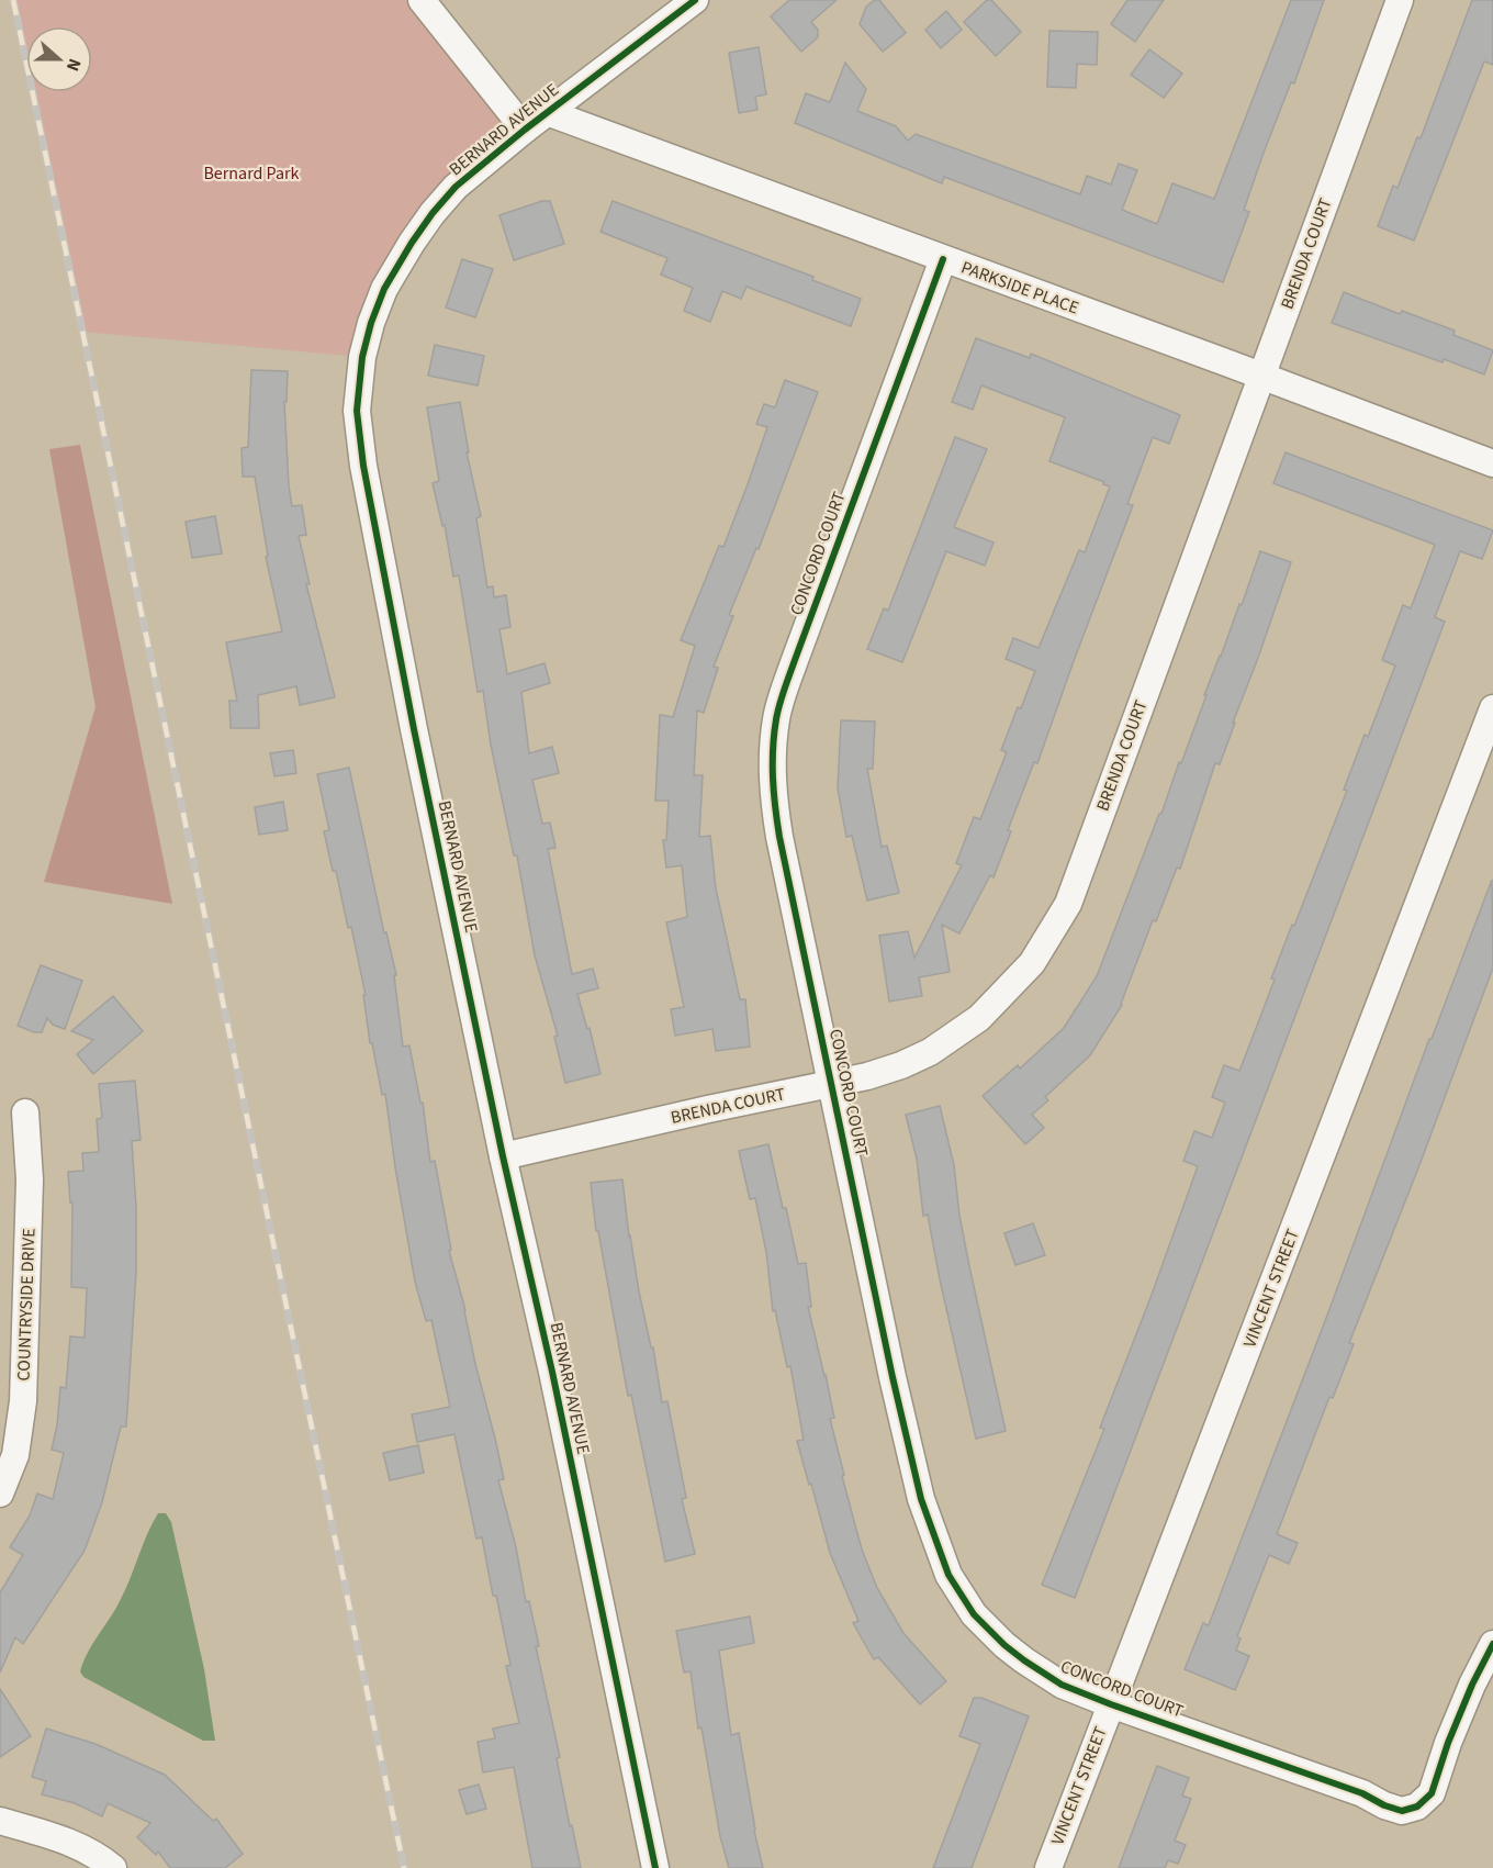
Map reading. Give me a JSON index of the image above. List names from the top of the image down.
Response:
{
  "streets": {
    "street": [
      "BERNARD AVENUE",
      "BRENDA COURT",
      "PARKSIDE PLACE",
      "CONCORD COURT",
      "VINCENT STREET",
      "COUNTRYSIDE DRIVE"
    ]
  },
  "crossings": [
    ["BERNARD AVENUE", "BRENDA COURT"],
    ["BERNARD AVENUE", "PARKSIDE PLACE"],
    ["BRENDA COURT", "PARKSIDE PLACE"],
    ["BRENDA COURT", "CONCORD COURT"],
    ["PARKSIDE PLACE", "CONCORD COURT"],
    ["CONCORD COURT", "VINCENT STREET"]
  ],
  "parks": ["Bernard Park"],
  "north": "right"
}
